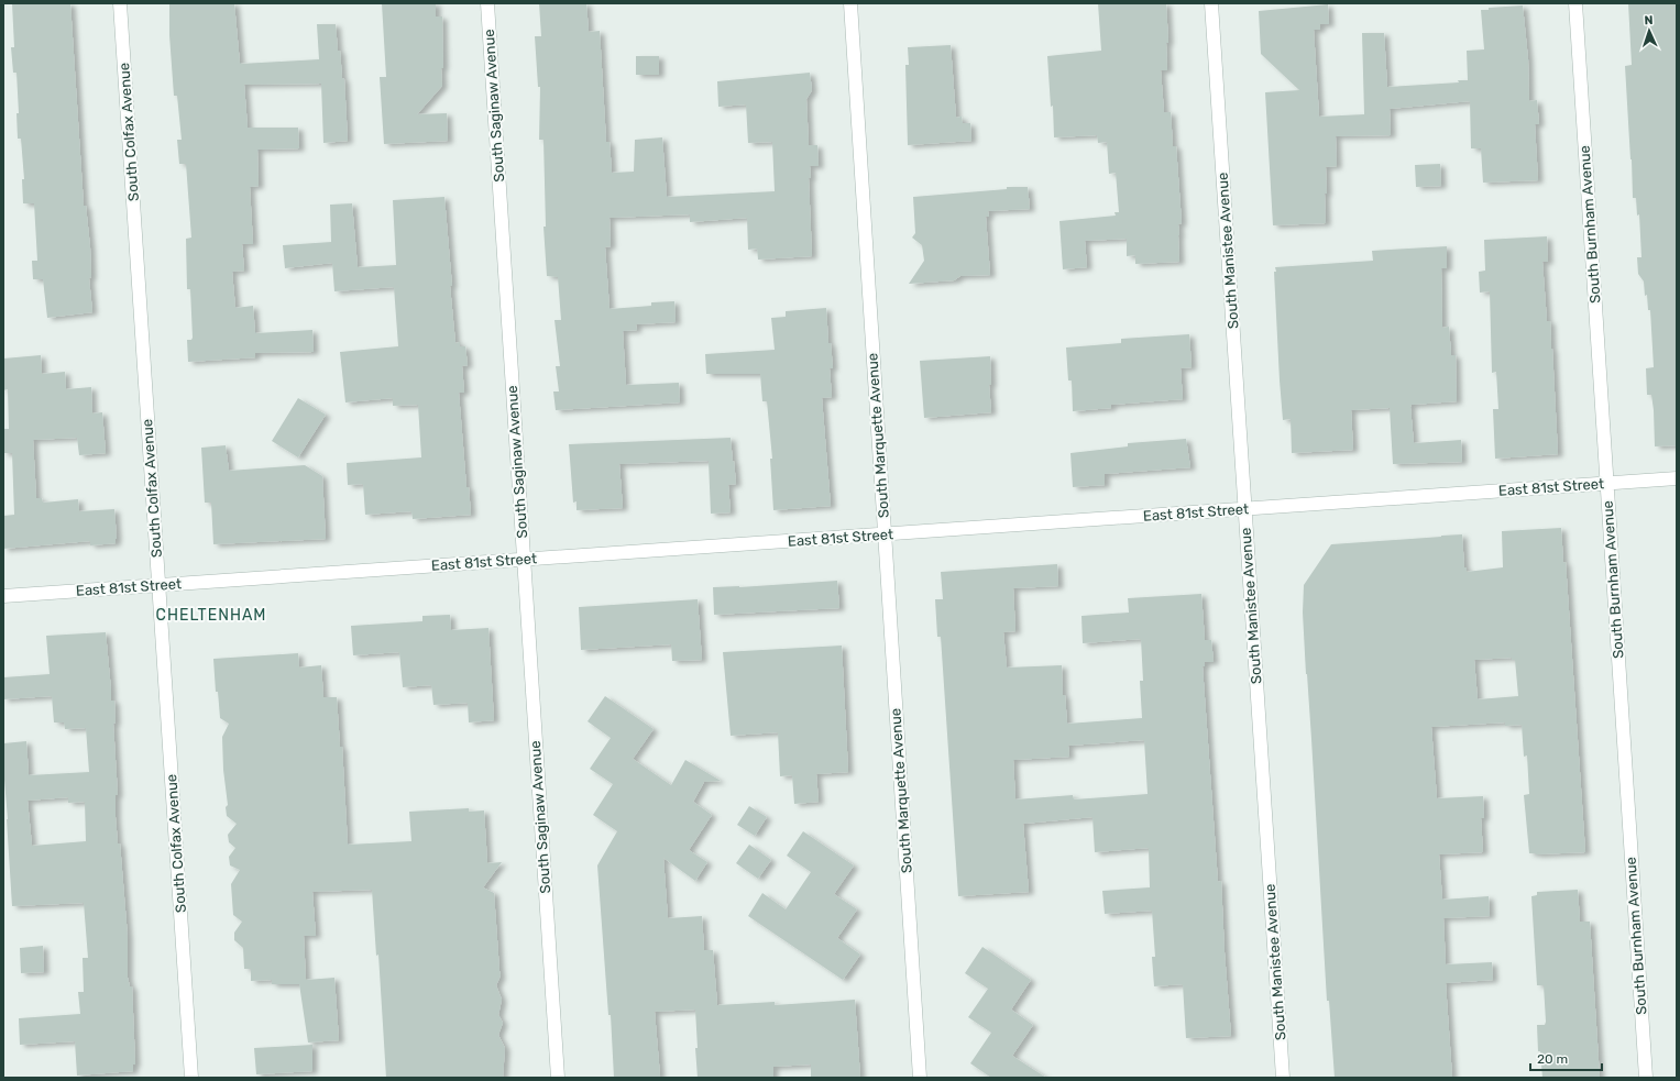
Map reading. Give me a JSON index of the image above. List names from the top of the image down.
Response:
{
  "streets": {
    "street": [
      "South Saginaw Avenue",
      "South Colfax Avenue",
      "South Burnham Avenue",
      "South Manistee Avenue",
      "South Marquette Avenue",
      "East 81st Street"
    ]
  },
  "crossings": [
    ["South Saginaw Avenue", "East 81st Street"],
    ["South Colfax Avenue", "East 81st Street"],
    ["South Burnham Avenue", "East 81st Street"],
    ["South Manistee Avenue", "East 81st Street"],
    ["South Marquette Avenue", "East 81st Street"]
  ],
  "districts": ["CHELTENHAM"],
  "scale_bar": "20 m",
  "north": "top"
}
